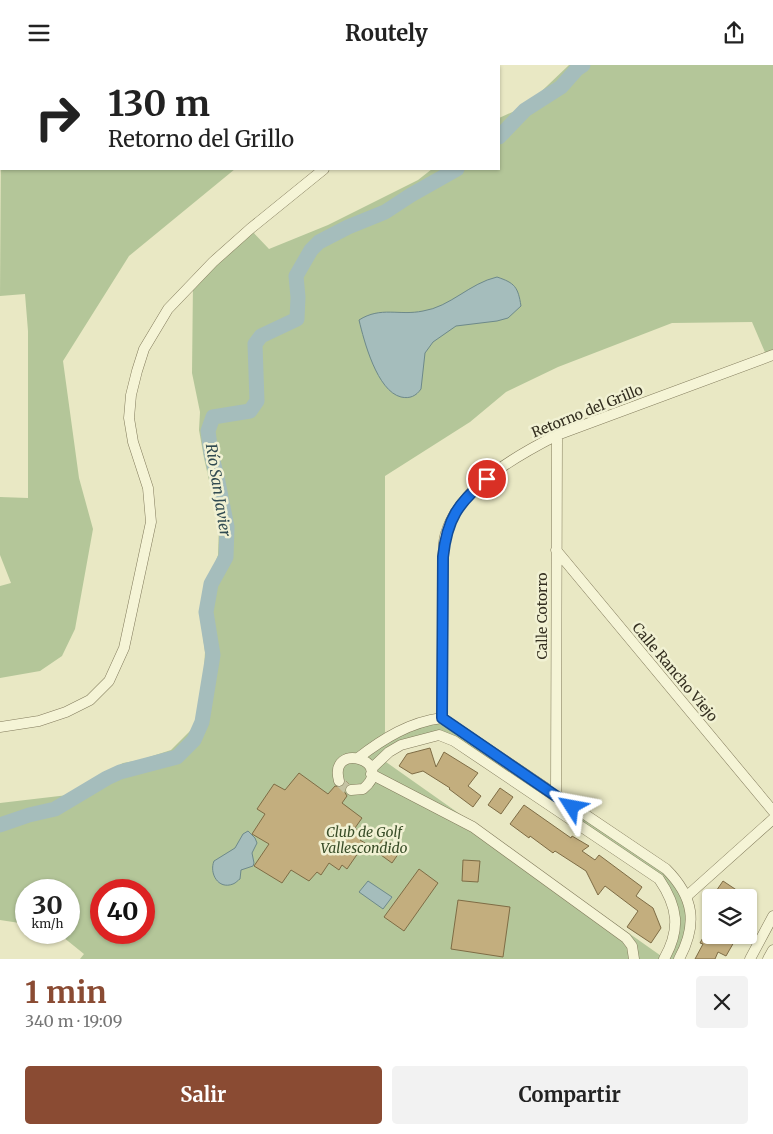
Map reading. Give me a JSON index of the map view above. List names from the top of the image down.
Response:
{
  "streets": {
    "street": ["Retorno del Grillo", "Calle Cotorro", "Calle Rancho Viejo"]
  },
  "crossings": [
    ["Retorno del Grillo", "Calle Cotorro"],
    ["Calle Cotorro", "Calle Rancho Viejo"]
  ],
  "water": ["Río San Javier"],
  "parks": ["Club de Golf Vallescondido"],
  "page": {
    "header": "Routely",
    "turn": ["130 m", "Retorno del Grillo"],
    "speed": "30 km/h",
    "limit": "40",
    "heading": ["1 min", "340 m · 19:09"],
    "buttons": ["Salir", "Compartir"]
  }
}
